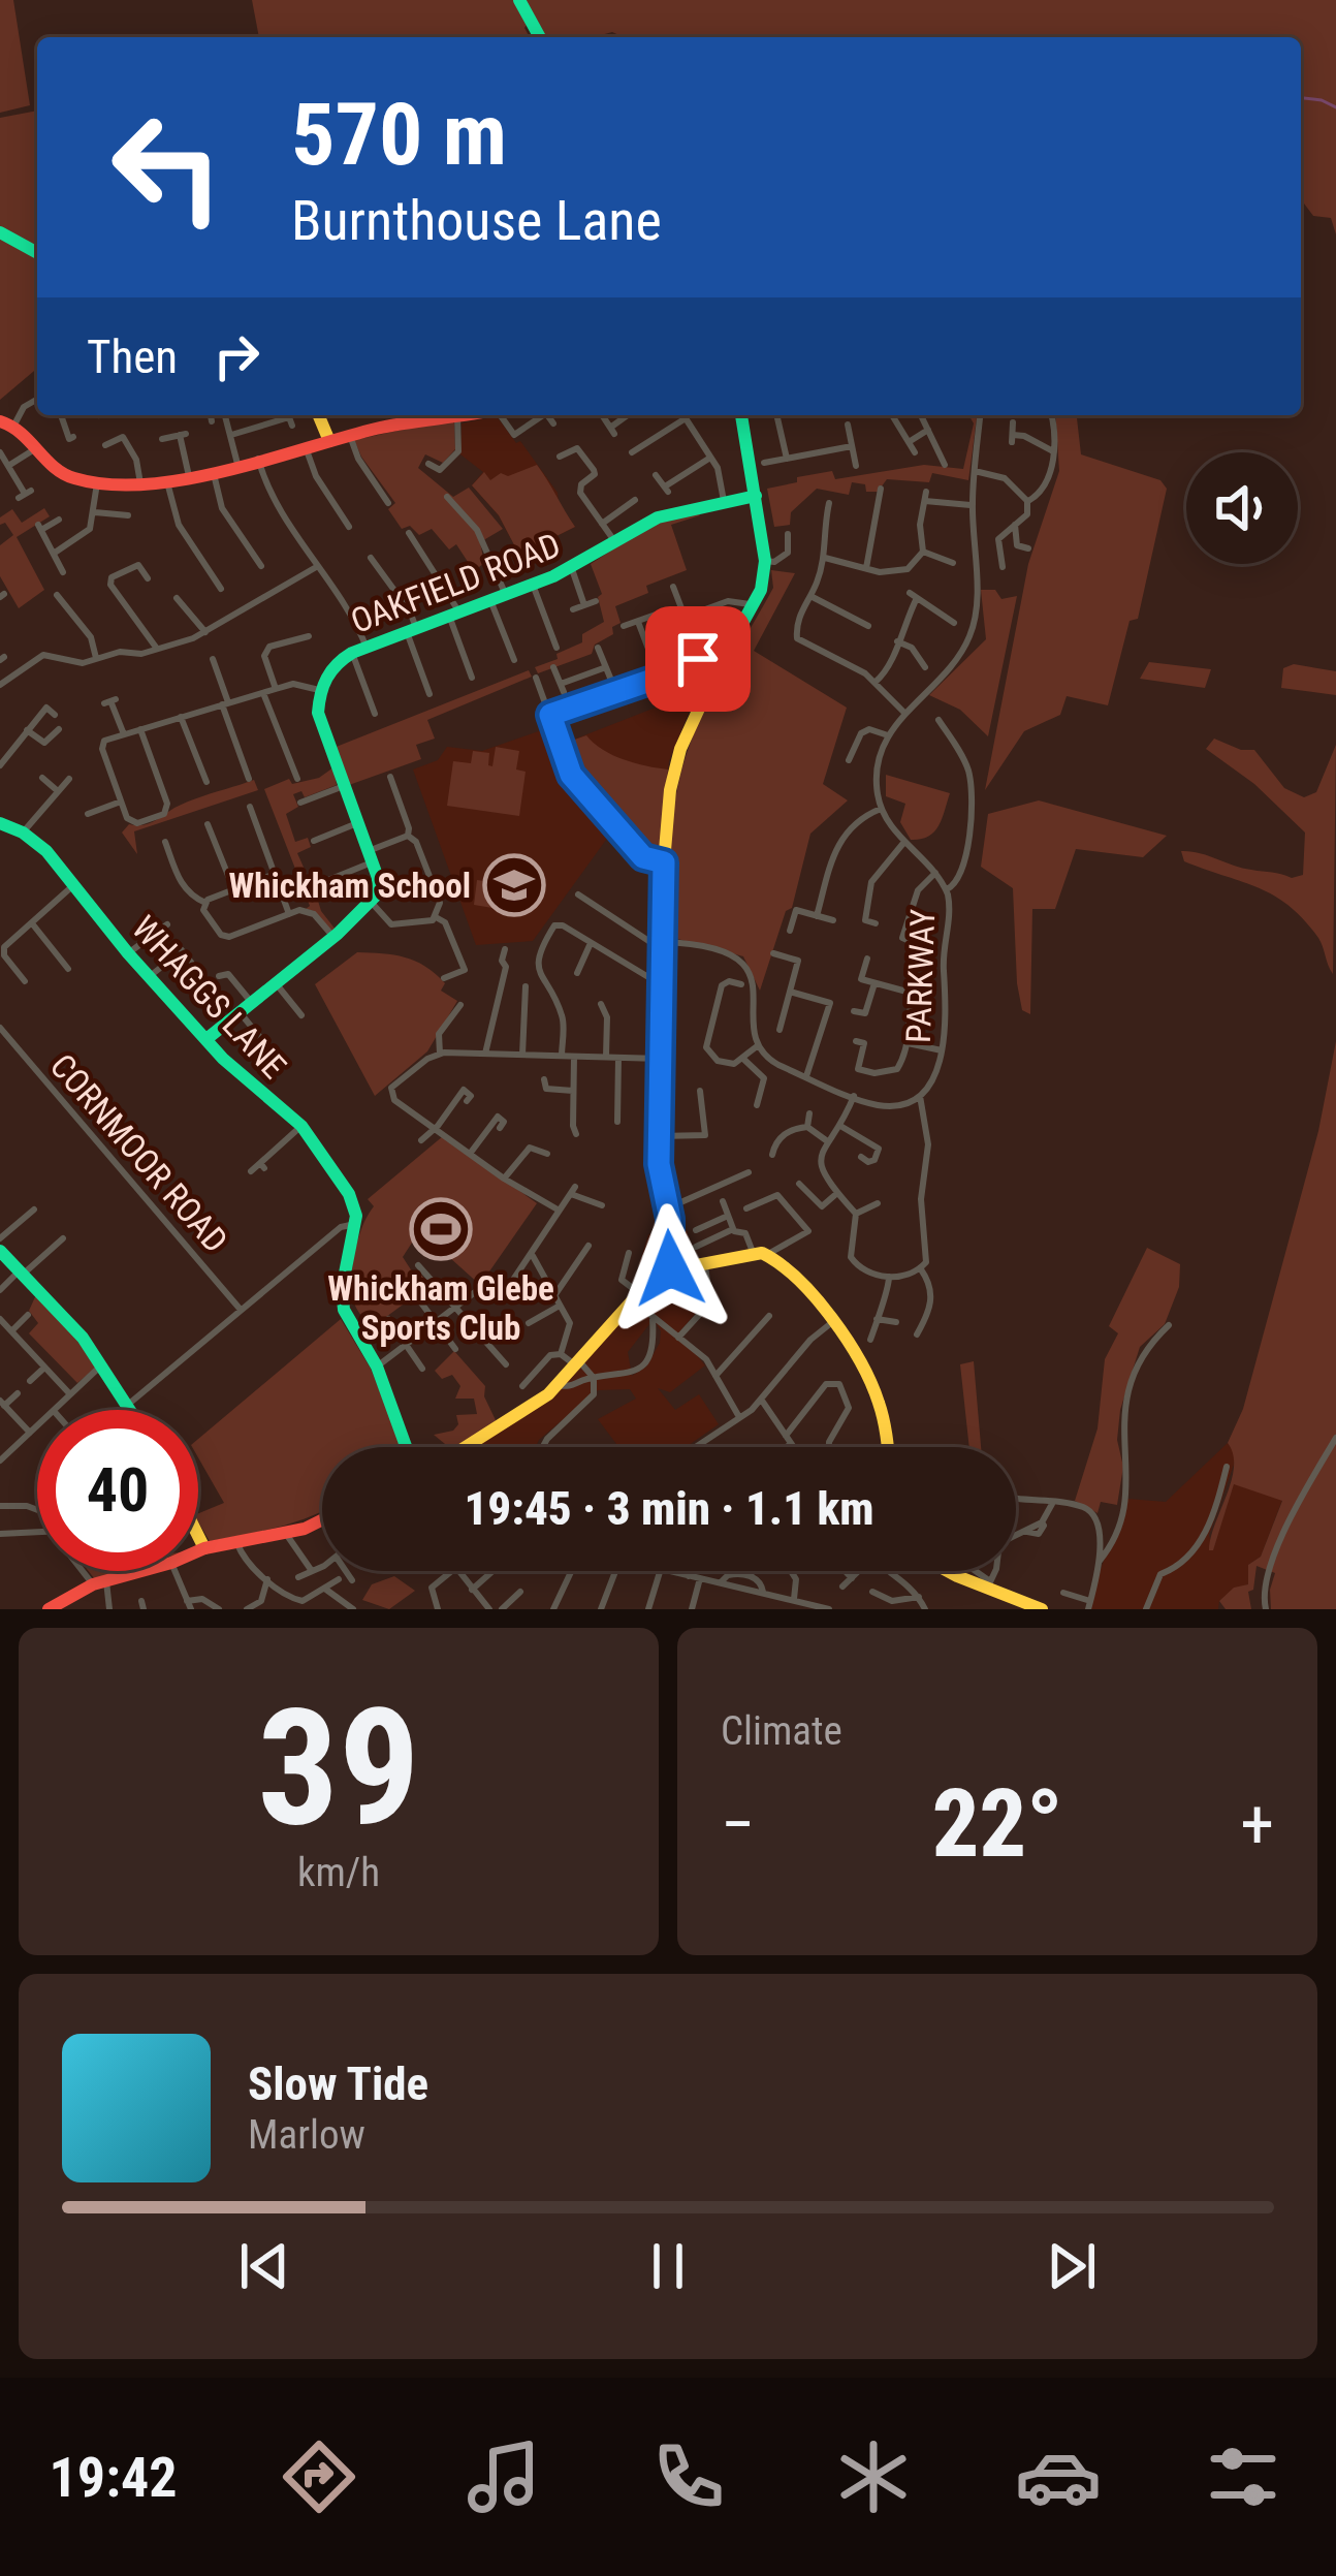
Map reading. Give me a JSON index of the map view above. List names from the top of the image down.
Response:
{
  "streets": {
    "street": [
      "OAKFIELD ROAD",
      "PARKWAY",
      "WHAGGS LANE",
      "CORNMOOR ROAD"
    ]
  },
  "places": {
    "school or university": ["Whickham School"],
    "sports": ["Whickham Glebe Sports Club"]
  },
  "page": {
    "turn": ["570 m", "Burnthouse Lane"],
    "then": "Then",
    "limit": "40",
    "trip": "19:45 · 3 min · 1.1 km",
    "tile": [
      ["39", "km/h"],
      "Climate"
    ],
    "heat": ["−", "22°", "+"],
    "song": ["Slow Tide", "Marlow"],
    "tabs": "19:42"
  }
}
